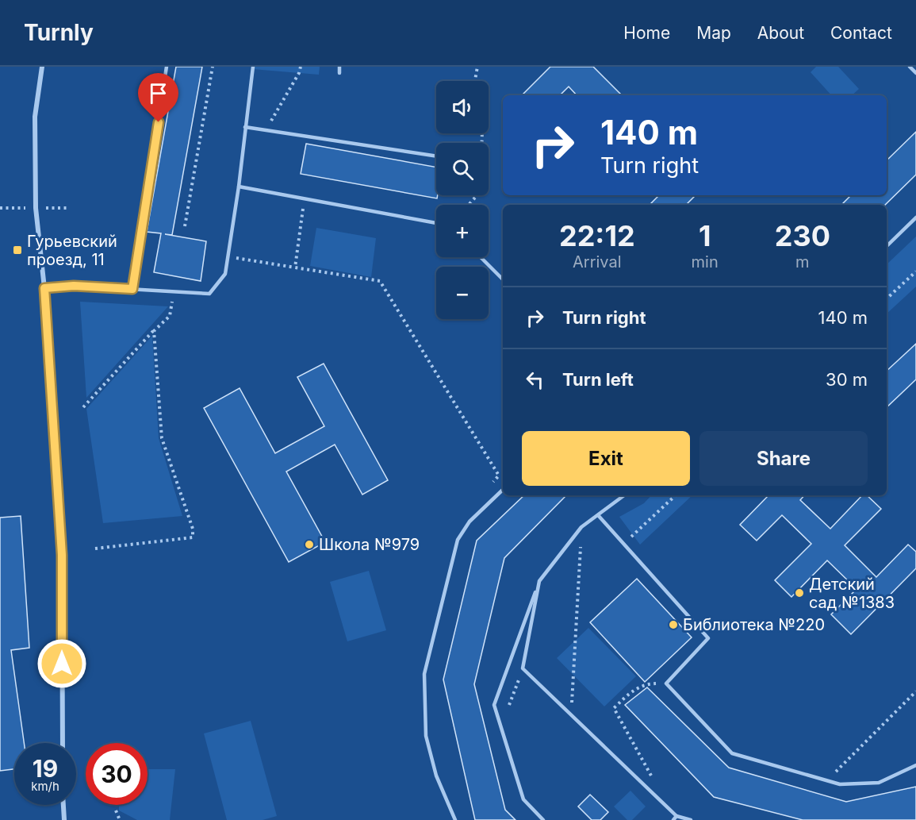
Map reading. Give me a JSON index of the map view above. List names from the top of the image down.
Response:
{
  "places": {
    "transit": ["Гурьевский проезд, 11"],
    "other": ["Школа №979", "Детский сад №1383", "Библиотека №220"]
  },
  "page": {
    "header": "Turnly",
    "nav": [
      "Home",
      "Map",
      "About",
      "Contact"
    ],
    "map_buttons": ["+", "−"],
    "turn": ["140 m", "Turn right"],
    "eta": [
      "22:12",
      "Arrival",
      "1",
      "min",
      "230",
      "m"
    ],
    "list": [
      {
        "name": "Turn right",
        "value": "140 m"
      },
      {
        "name": "Turn left",
        "value": "30 m"
      }
    ],
    "buttons": ["Exit", "Share"],
    "speed": "19 km/h",
    "limit": "30"
  }
}
